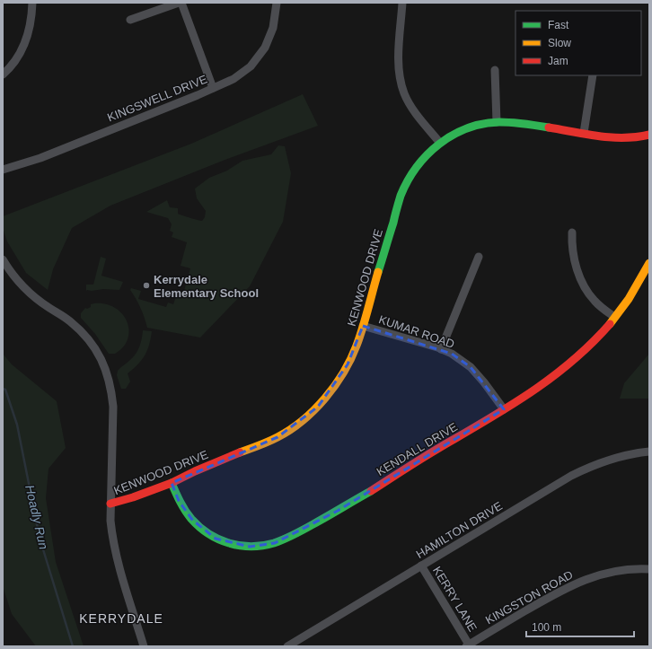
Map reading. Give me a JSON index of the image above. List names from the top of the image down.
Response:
{
  "streets": {
    "street": [
      "KINGSWELL DRIVE",
      "KENWOOD DRIVE",
      "KUMAR ROAD",
      "KENDALL DRIVE",
      "HAMILTON DRIVE",
      "KINGSTON ROAD",
      "KERRY LANE"
    ]
  },
  "crossings": [
    ["KENWOOD DRIVE", "KUMAR ROAD"],
    ["KENWOOD DRIVE", "KENDALL DRIVE"],
    ["KUMAR ROAD", "KENDALL DRIVE"],
    ["HAMILTON DRIVE", "KERRY LANE"],
    ["KINGSTON ROAD", "KERRY LANE"]
  ],
  "districts": ["KERRYDALE"],
  "water": ["Hoadly Run"],
  "places": ["Kerrydale Elementary School"],
  "legend": ["Fast", "Slow", "Jam"],
  "scale_bar": "100 m"
}
